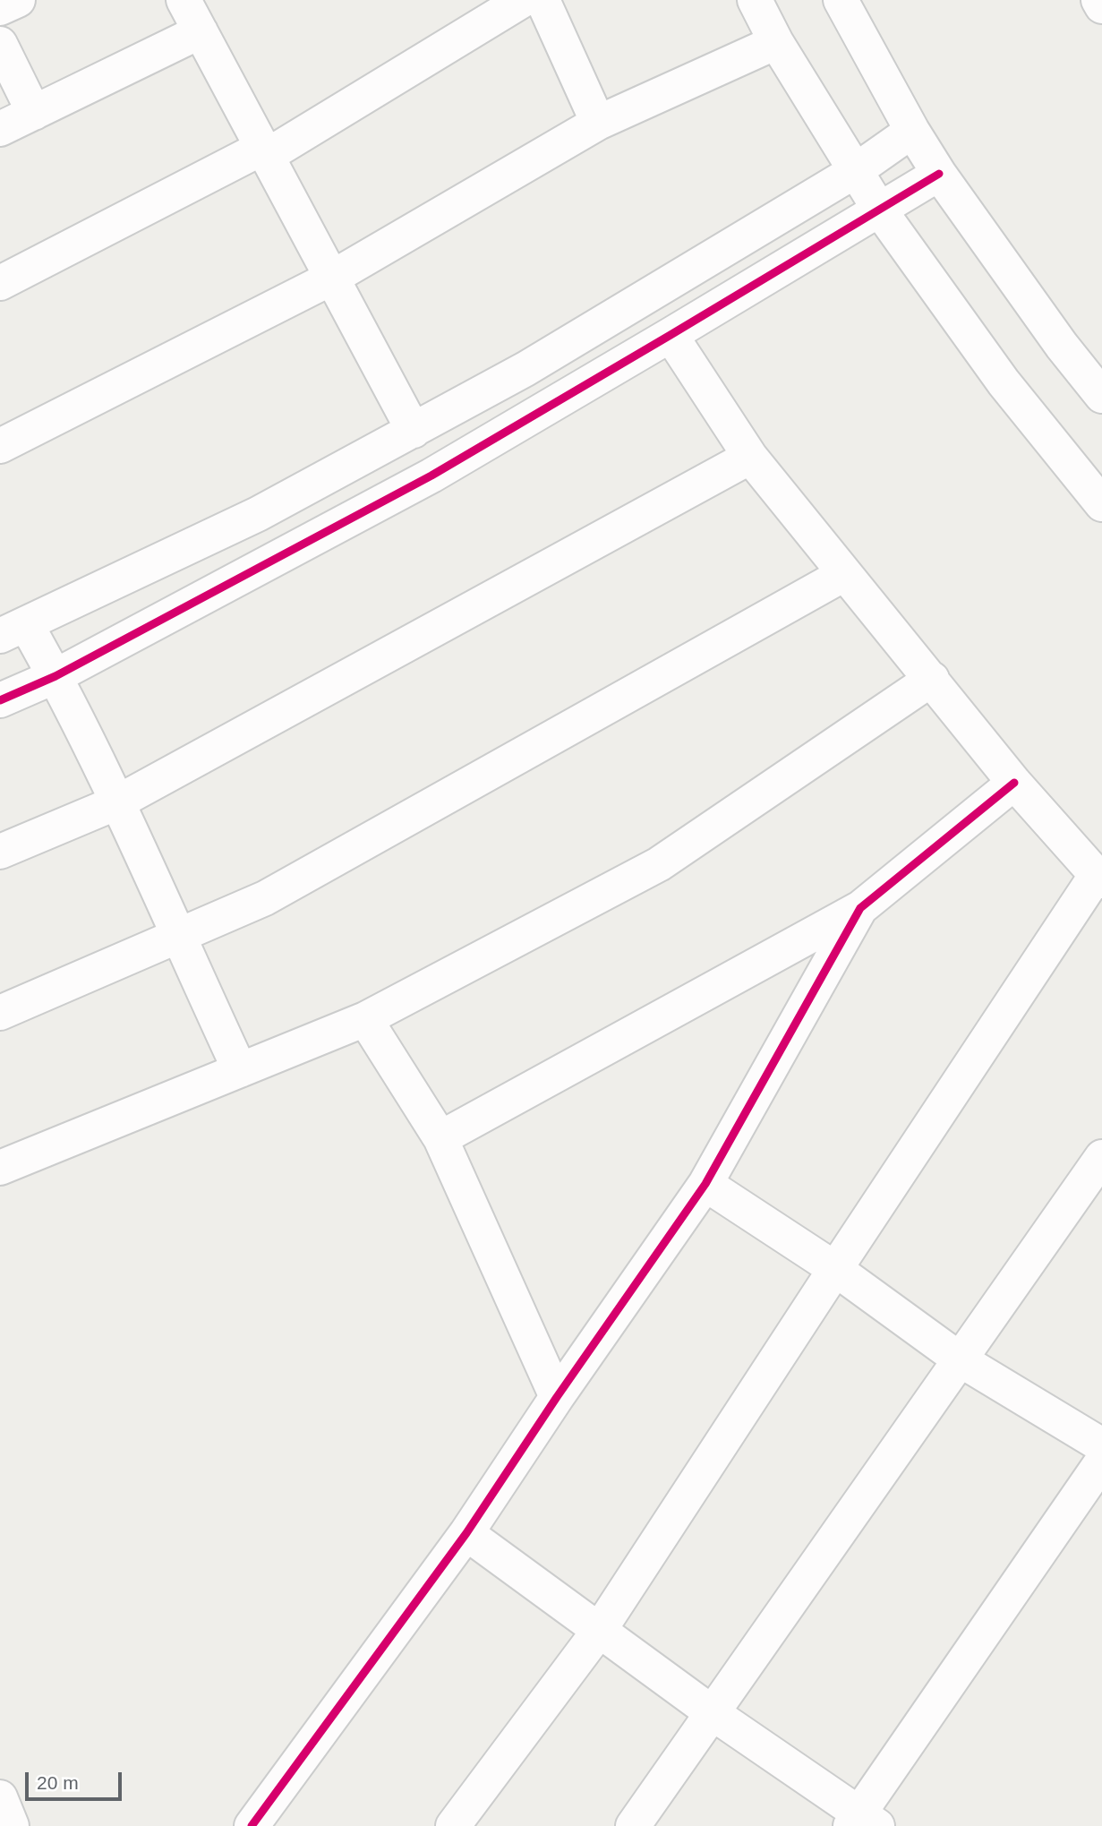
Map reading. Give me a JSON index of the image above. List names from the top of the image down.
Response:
{
  "scale_bar": "20 m"
}
